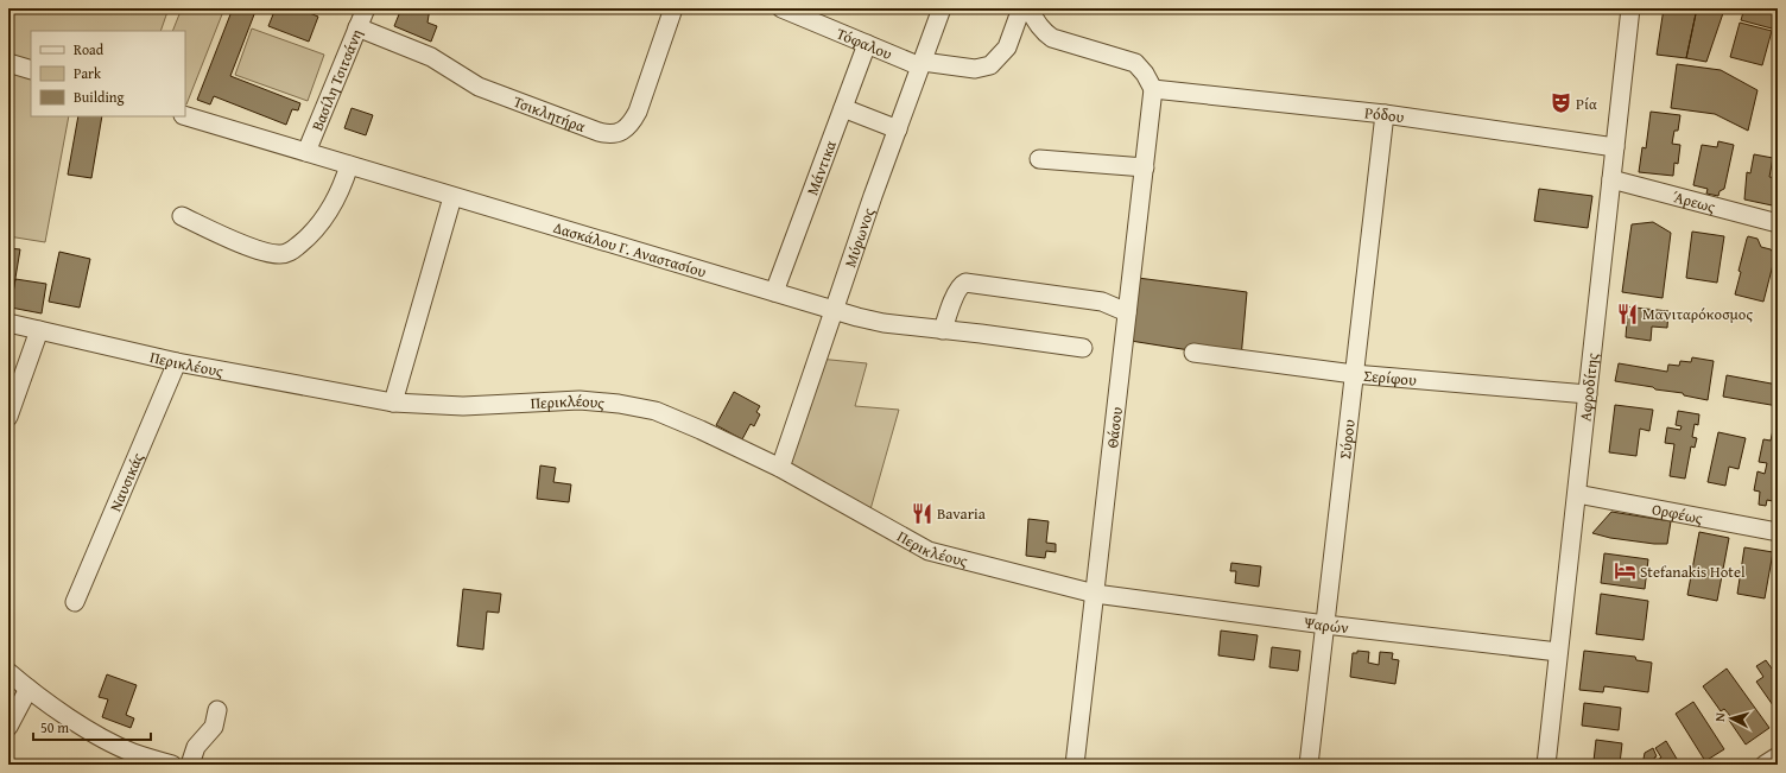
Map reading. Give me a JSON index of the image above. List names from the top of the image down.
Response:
{
  "streets": {
    "street": [
      "Τόφαλου",
      "Βασίλη Τσιτσάνη",
      "Τσικλητήρα",
      "Ρόδου",
      "Μάντικα",
      "Άρεως",
      "Μύρωνος",
      "Δασκάλου Γ. Αναστασίου",
      "Περικλέους",
      "Σερίφου",
      "Αφροδίτης",
      "Θάσου",
      "Σύρου",
      "Ναυσικάς",
      "Ορφέως",
      "Ψαρών"
    ]
  },
  "crossings": [
    ["Τόφαλου", "Μάντικα"],
    ["Τόφαλου", "Μύρωνος"],
    ["Βασίλη Τσιτσάνη", "Τσικλητήρα"],
    ["Βασίλη Τσιτσάνη", "Δασκάλου Γ. Αναστασίου"],
    ["Ρόδου", "Αφροδίτης"],
    ["Ρόδου", "Θάσου"],
    ["Ρόδου", "Σύρου"],
    ["Μάντικα", "Δασκάλου Γ. Αναστασίου"],
    ["Άρεως", "Αφροδίτης"],
    ["Μύρωνος", "Δασκάλου Γ. Αναστασίου"],
    ["Μύρωνος", "Περικλέους"],
    ["Περικλέους", "Θάσου"],
    ["Περικλέους", "Ναυσικάς"],
    ["Περικλέους", "Ψαρών"],
    ["Σερίφου", "Αφροδίτης"],
    ["Σερίφου", "Σύρου"],
    ["Αφροδίτης", "Ορφέως"],
    ["Αφροδίτης", "Ψαρών"],
    ["Θάσου", "Ψαρών"],
    ["Σύρου", "Ψαρών"]
  ],
  "places": {
    "theatre": ["Ρία"],
    "restaurant": ["Μανιταρόκοσμος", "Bavaria"],
    "hotel": ["Stefanakis Hotel"]
  },
  "legend": ["Road", "Park", "Building"],
  "scale_bar": "50 m",
  "north": "left"
}
